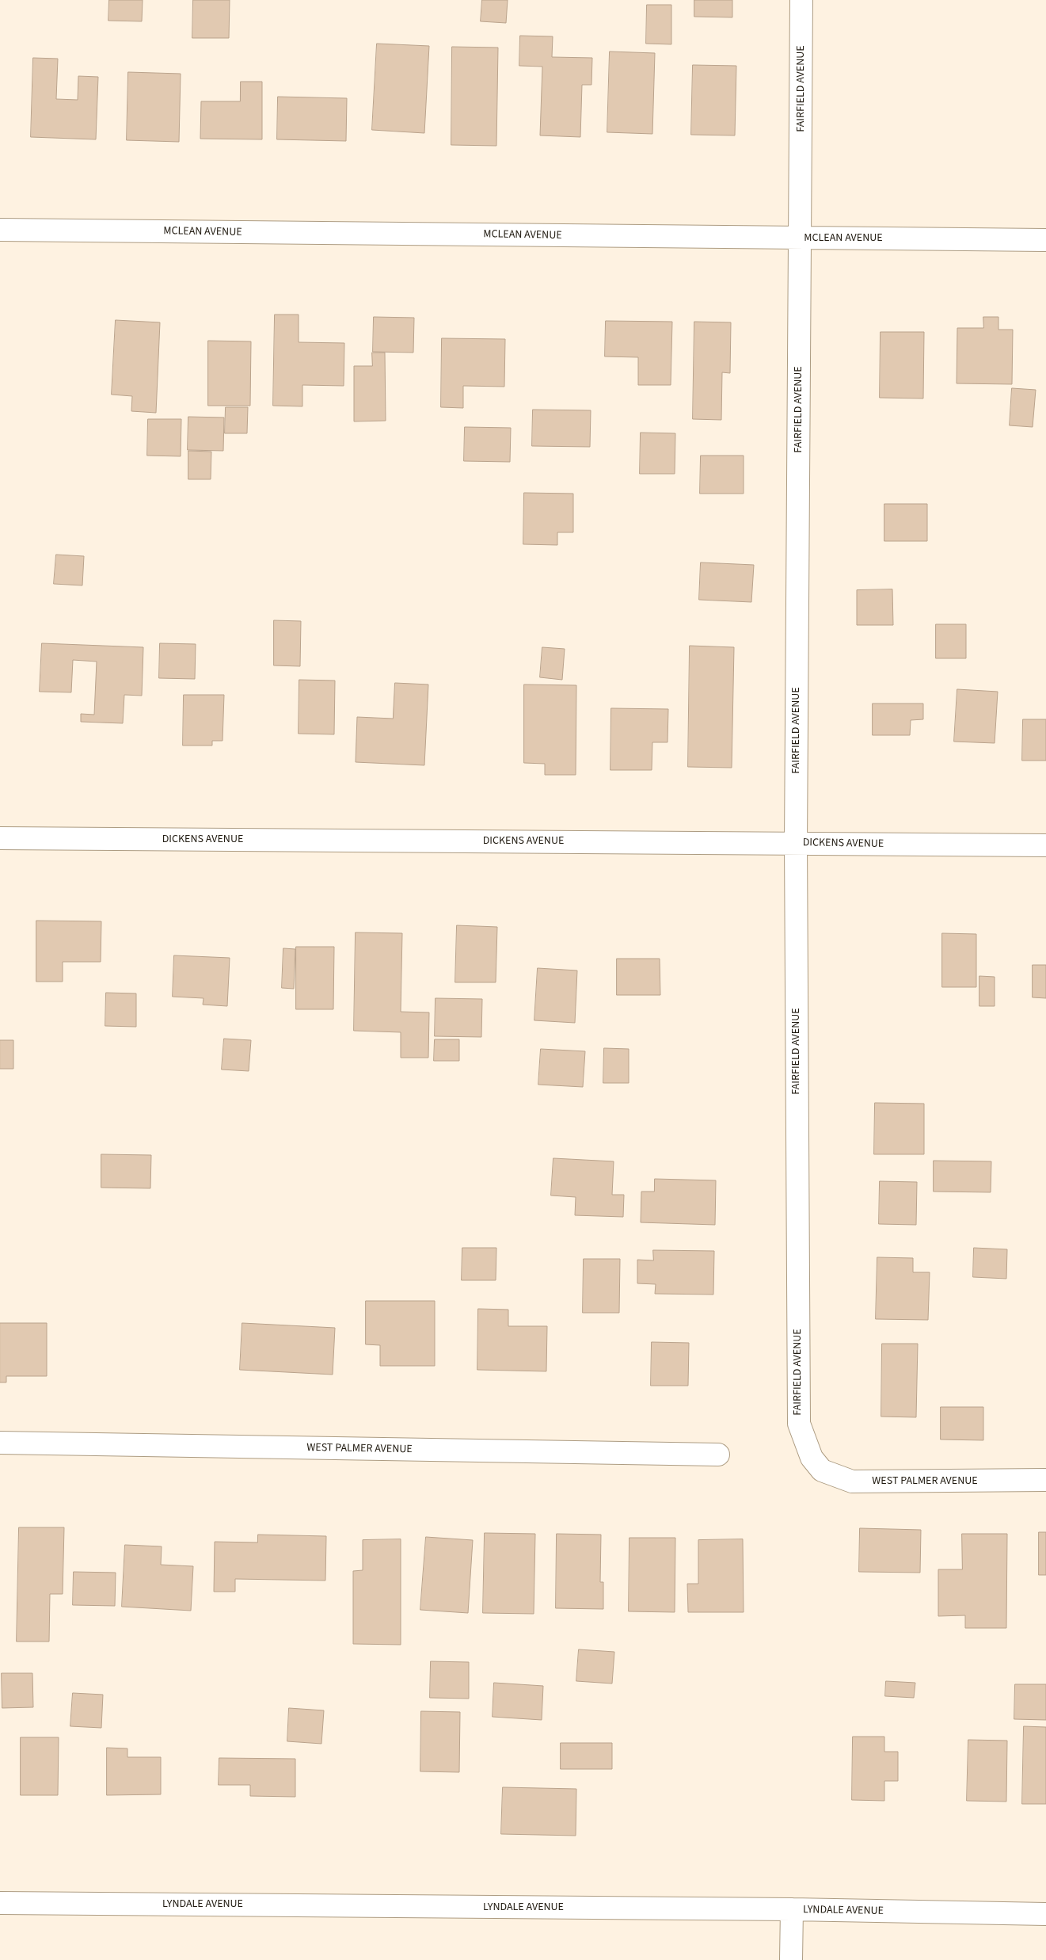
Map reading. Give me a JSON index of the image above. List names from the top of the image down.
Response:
{
  "streets": {
    "street": [
      "FAIRFIELD AVENUE",
      "MCLEAN AVENUE",
      "DICKENS AVENUE",
      "WEST PALMER AVENUE",
      "LYNDALE AVENUE"
    ]
  },
  "crossings": [
    ["FAIRFIELD AVENUE", "MCLEAN AVENUE"],
    ["FAIRFIELD AVENUE", "DICKENS AVENUE"],
    ["FAIRFIELD AVENUE", "WEST PALMER AVENUE"]
  ]
}
